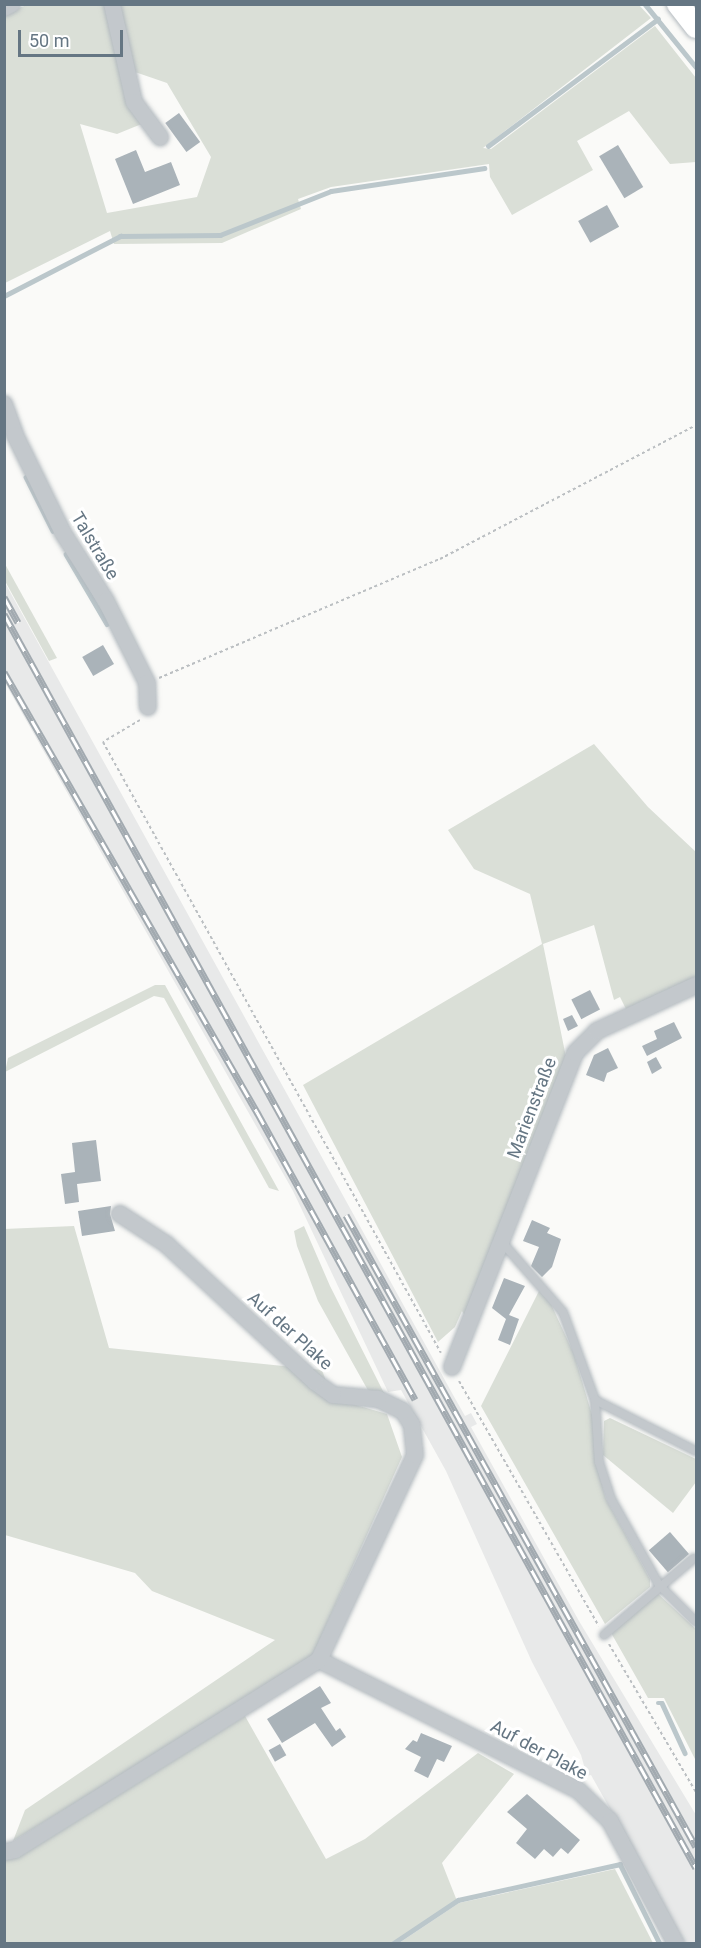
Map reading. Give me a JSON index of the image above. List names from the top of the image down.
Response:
{
  "streets": {
    "street": ["Talstraße", "Marienstraße", "Auf der Plake"]
  },
  "scale_bar": "50 m"
}
